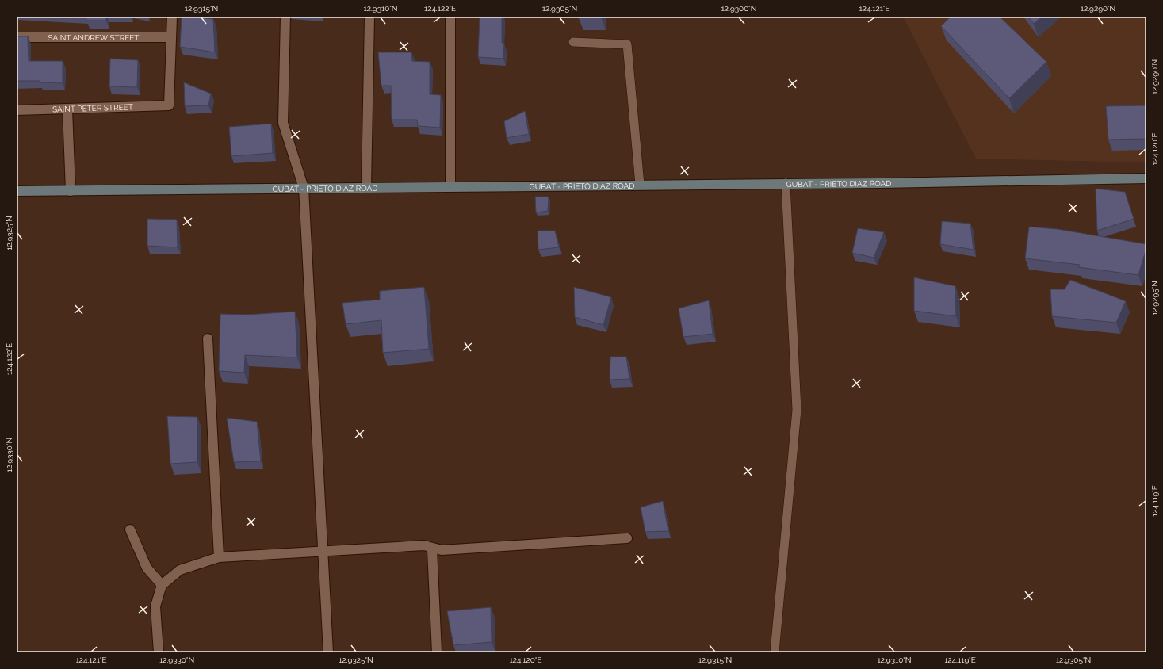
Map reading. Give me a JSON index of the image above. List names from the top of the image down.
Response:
{
  "streets": {
    "main road": ["GUBAT - PRIETO DIAZ ROAD"],
    "street": ["SAINT ANDREW STREET", "SAINT PETER STREET"]
  },
  "crossings": [
    ["SAINT ANDREW STREET", "SAINT PETER STREET"]
  ],
  "coordinates": [
    "12.9315°N",
    "12.9310°N",
    "124.122°E",
    "12.9305°N",
    "12.9300°N",
    "124.121°E",
    "12.9290°N",
    "124.120°E",
    "12.9325°N",
    "12.9295°N",
    "12.9330°N",
    "124.119°E"
  ]
}
